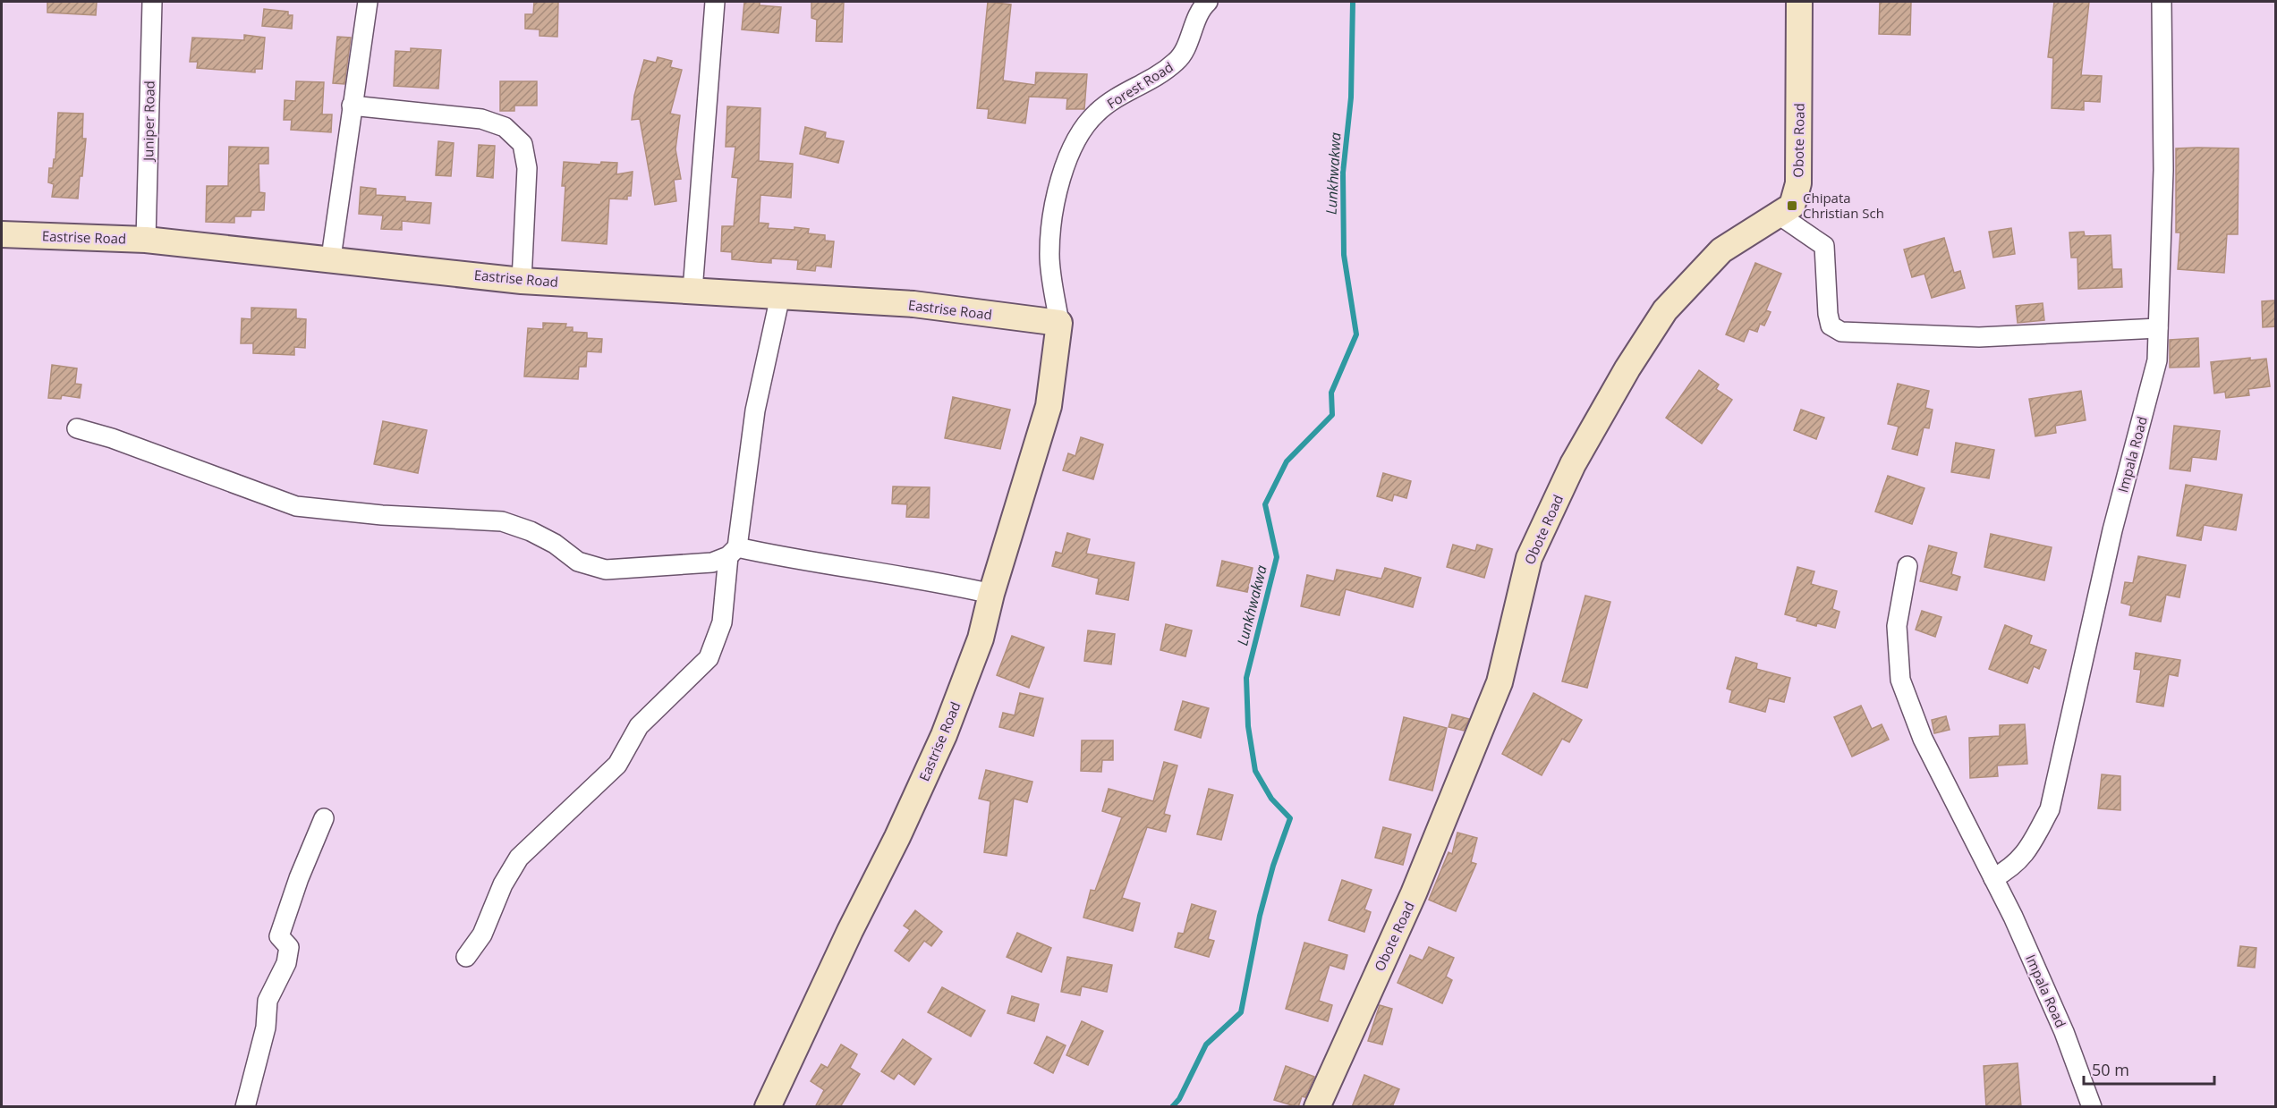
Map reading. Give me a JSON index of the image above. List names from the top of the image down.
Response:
{
  "streets": {
    "street": [
      "Forest Road",
      "Juniper Road",
      "Obote Road",
      "Eastrise Road",
      "Impala Road"
    ]
  },
  "crossings": [
    ["Forest Road", "Eastrise Road"],
    ["Juniper Road", "Eastrise Road"]
  ],
  "water": ["Lunkhwakwa"],
  "places": {
    "transit": ["Chipata Christian Sch"]
  },
  "scale_bar": "50 m"
}
